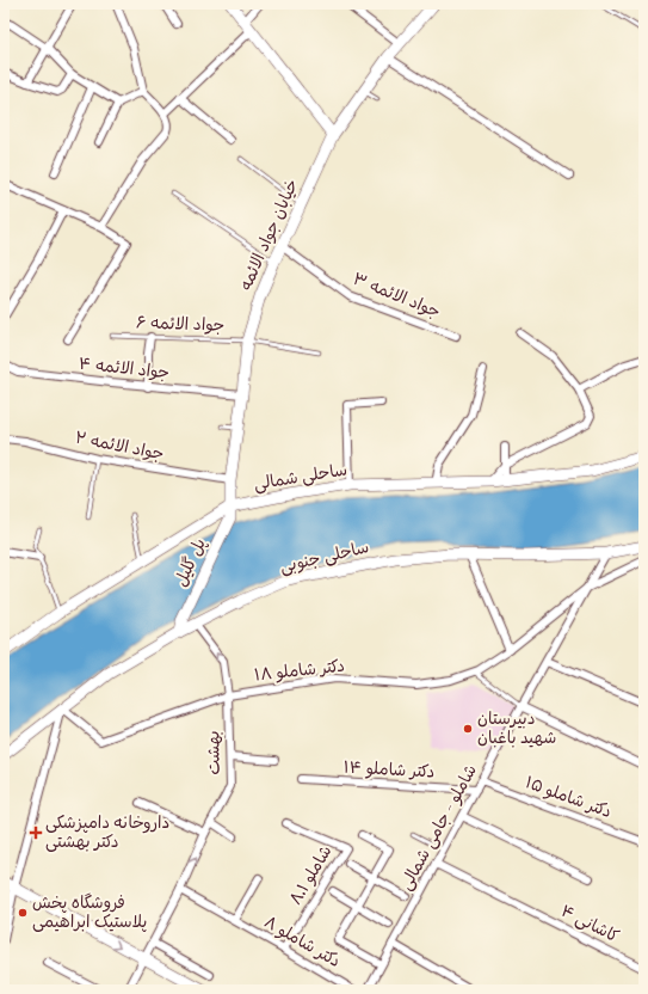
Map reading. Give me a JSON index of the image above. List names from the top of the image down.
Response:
{
  "streets": {
    "street": [
      "خیابان جواد الائمه",
      "جواد الائمه ۳",
      "جواد الائمه ۴",
      "جواد الائمه ۲",
      "ساحلی شمالی",
      "ساحلی جنوبی",
      "پل گلیل",
      "دکتر شاملو ۱۸",
      "بهشت",
      "دکتر شاملو ۱۴",
      "دکتر شاملو ۱۵",
      "شاملو - جامی شمالی",
      "شاملو ۸.۱",
      "کاشانی ۴",
      "دکتر شاملو ۸"
    ],
    "lane": ["جواد الائمه ۶"]
  },
  "crossings": [
    ["خیابان جواد الائمه", "جواد الائمه ۳"],
    ["خیابان جواد الائمه", "جواد الائمه ۶"],
    ["خیابان جواد الائمه", "جواد الائمه ۴"],
    ["خیابان جواد الائمه", "جواد الائمه ۲"],
    ["خیابان جواد الائمه", "ساحلی شمالی"],
    ["خیابان جواد الائمه", "پل گلیل"],
    ["ساحلی شمالی", "پل گلیل"],
    ["ساحلی جنوبی", "پل گلیل"],
    ["ساحلی جنوبی", "دکتر شاملو ۱۸"],
    ["ساحلی جنوبی", "بهشت"],
    ["ساحلی جنوبی", "شاملو - جامی شمالی"],
    ["دکتر شاملو ۱۸", "بهشت"],
    ["دکتر شاملو ۱۸", "شاملو - جامی شمالی"],
    ["بهشت", "دکتر شاملو ۸"],
    ["دکتر شاملو ۱۴", "شاملو - جامی شمالی"],
    ["دکتر شاملو ۱۵", "شاملو - جامی شمالی"],
    ["شاملو - جامی شمالی", "کاشانی ۴"],
    ["شاملو ۸.۱", "دکتر شاملو ۸"]
  ],
  "one_way": ["بهشت"],
  "places": {
    "other": ["دبیرستان شهید باغبان", "فروشگاه پخش پلاستیک ابراهیمی"],
    "health": ["داروخانه دامپزشکی دکتر بهشتی"]
  }
}
